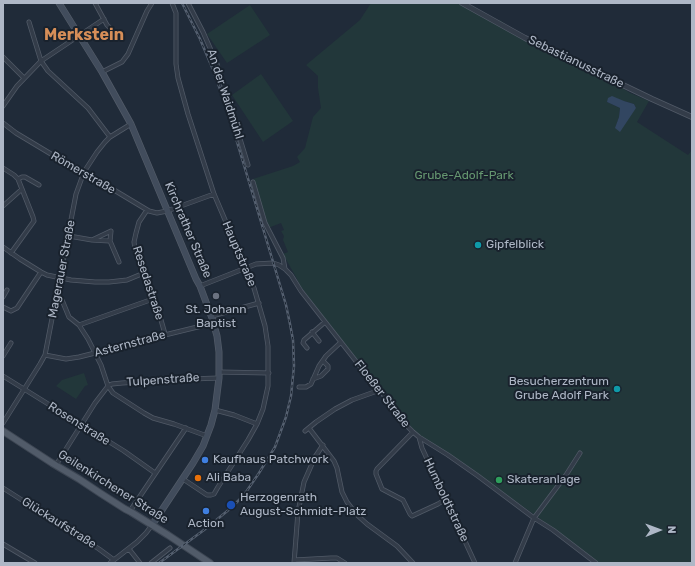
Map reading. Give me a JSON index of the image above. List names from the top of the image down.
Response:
{
  "streets": {
    "main road": ["Kirchrather Straße", "Geilenkirchener Straße"],
    "street": [
      "Sebastianusstraße",
      "An der Waidmühl",
      "Römerstraße",
      "Hauptstraße",
      "Magerauer Straße",
      "Resedastraße",
      "Asternstraße",
      "Tulpenstraße",
      "Floeßer Straße",
      "Rosenstraße",
      "Humboldtstraße",
      "Glückaufstraße"
    ]
  },
  "crossings": [
    ["Römerstraße", "Kirchrather Straße"],
    ["Römerstraße", "Magerauer Straße"],
    ["Römerstraße", "Resedastraße"],
    ["Kirchrather Straße", "Hauptstraße"],
    ["Kirchrather Straße", "Magerauer Straße"],
    ["Kirchrather Straße", "Asternstraße"],
    ["Kirchrather Straße", "Tulpenstraße"],
    ["Kirchrather Straße", "Geilenkirchener Straße"],
    ["Hauptstraße", "Tulpenstraße"],
    ["Magerauer Straße", "Asternstraße"],
    ["Magerauer Straße", "Rosenstraße"],
    ["Resedastraße", "Asternstraße"],
    ["Floeßer Straße", "Humboldtstraße"]
  ],
  "districts": ["Merkstein"],
  "parks": ["Grube-Adolf-Park"],
  "places": [
    "Gipfelblick",
    "St. Johann Baptist",
    "Besucherzentrum Grube Adolf Park",
    "Kaufhaus Patchwork",
    "Ali Baba",
    "Skateranlage",
    "Herzogenrath August-Schmidt-Platz",
    "Action"
  ],
  "north": "right"
}
